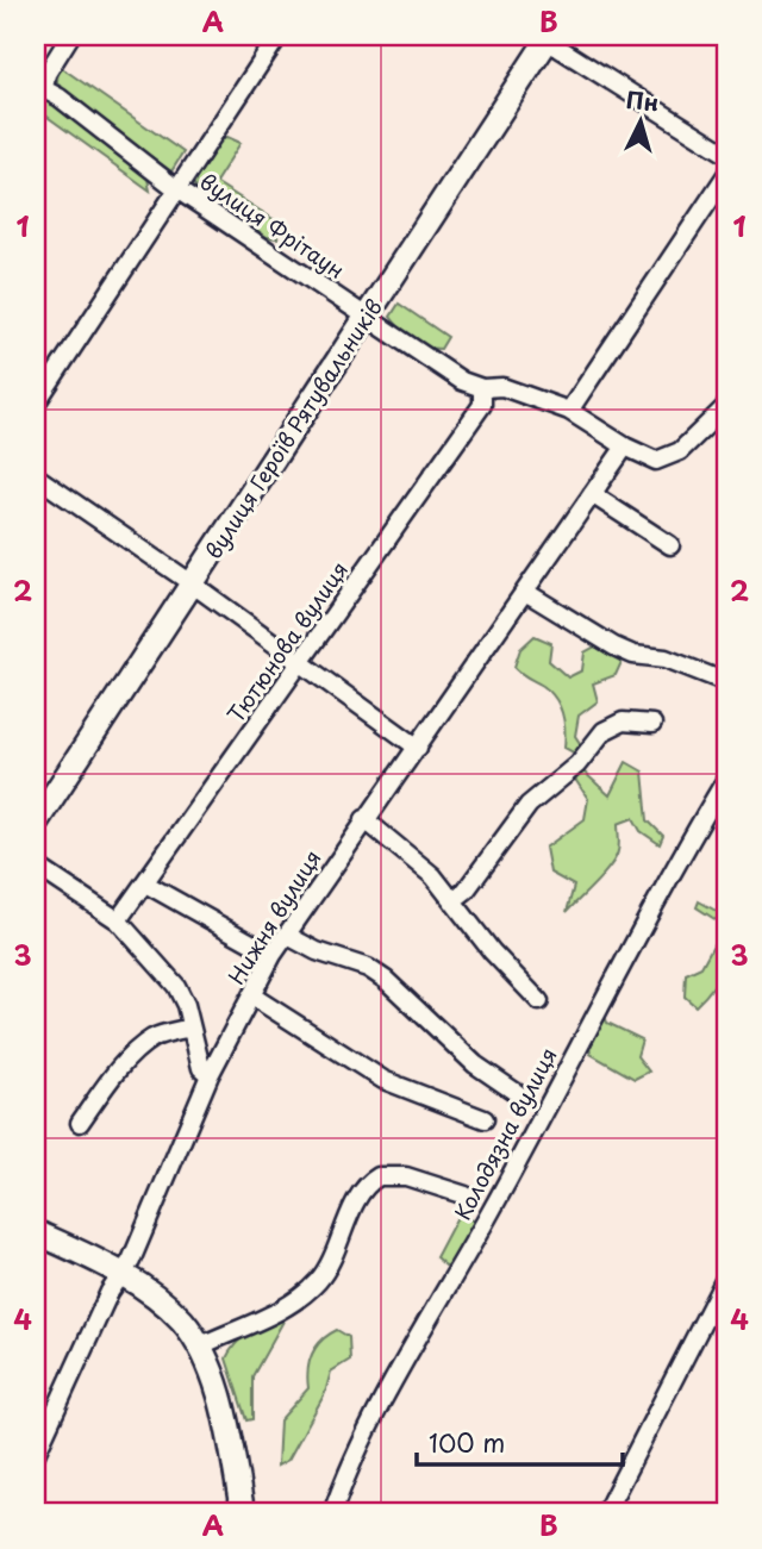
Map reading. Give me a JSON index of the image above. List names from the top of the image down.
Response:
{
  "streets": {
    "street": [
      "вулиця Фрітаун",
      "вулиця Героїв Рятувальників",
      "Тютюнова вулиця",
      "Нижня вулиця",
      "Колодязна вулиця"
    ]
  },
  "crossings": [
    ["вулиця Фрітаун", "вулиця Героїв Рятувальників"],
    ["вулиця Фрітаун", "Тютюнова вулиця"],
    ["вулиця Фрітаун", "Нижня вулиця"]
  ],
  "scale_bar": "100 m",
  "north": "top",
  "grid": {
    "columns": ["A", "B"],
    "rows": [
      "1",
      "2",
      "3",
      "4"
    ]
  }
}
